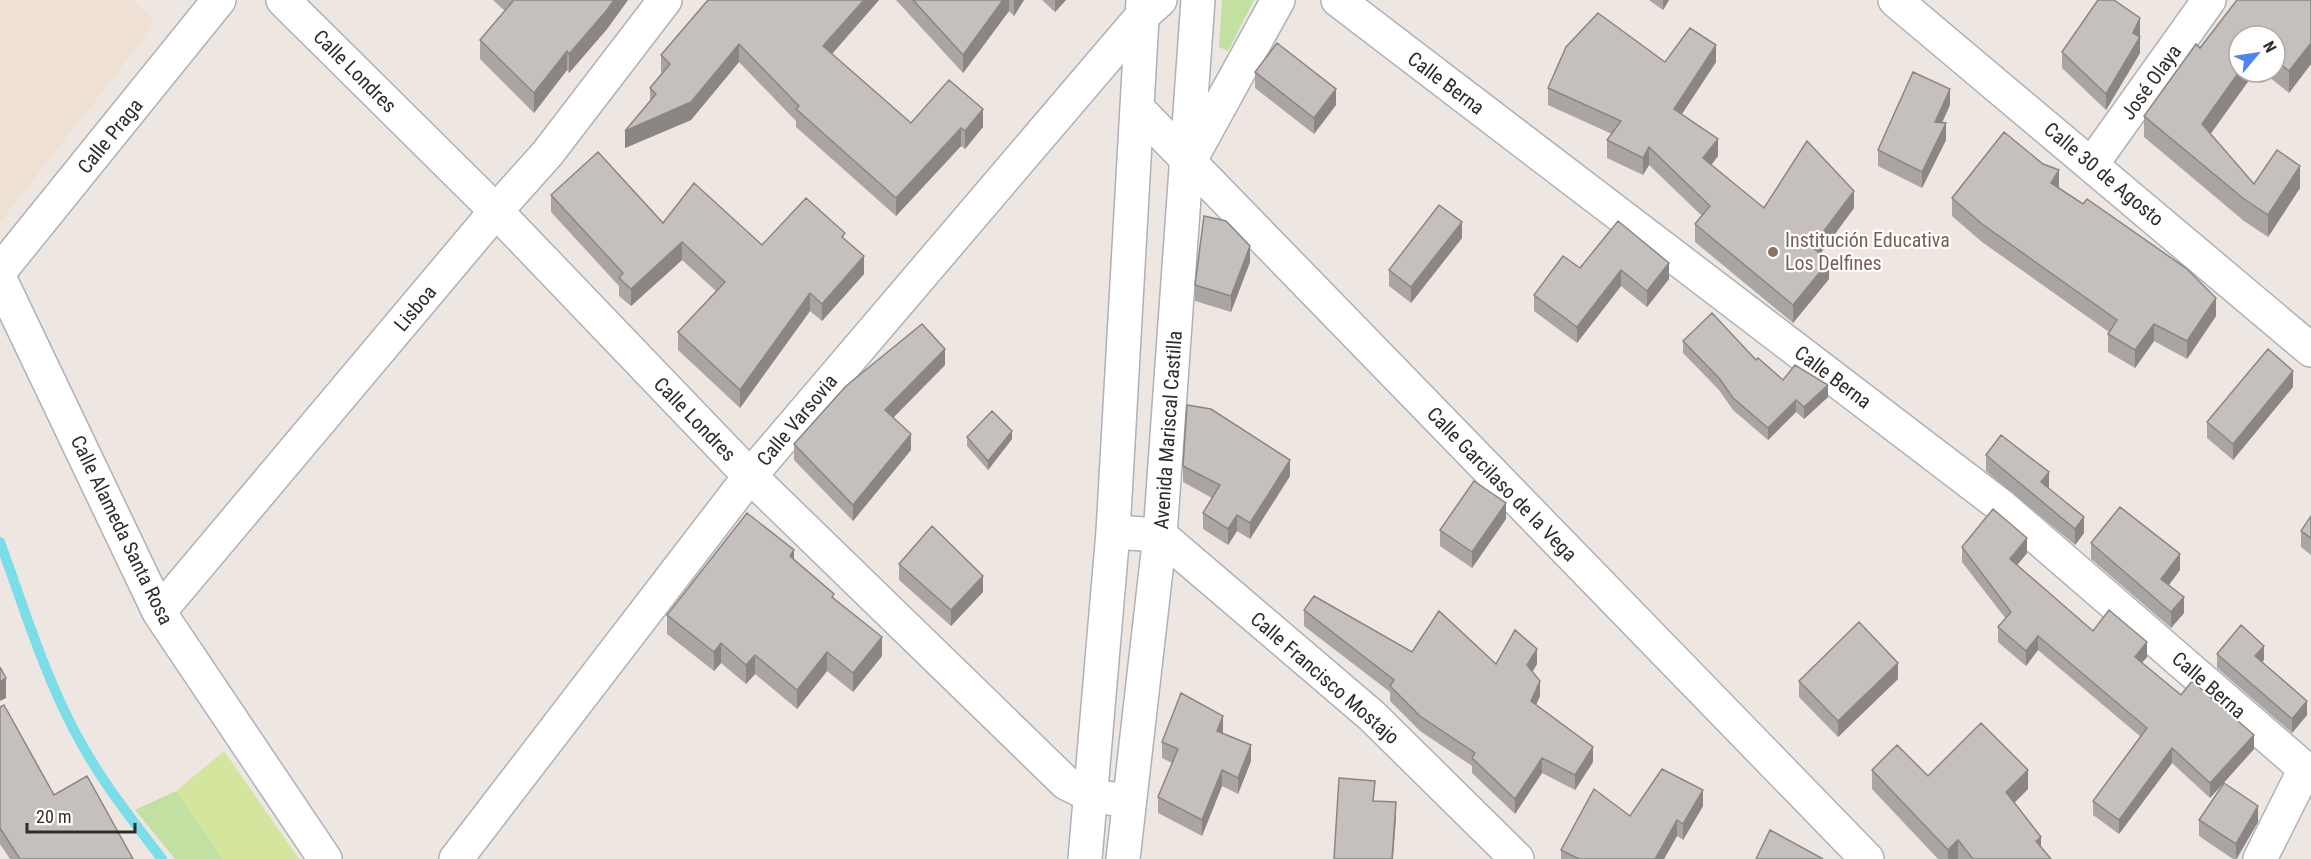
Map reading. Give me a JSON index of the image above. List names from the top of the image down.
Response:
{
  "streets": {
    "street": [
      "Calle Londres",
      "José Olaya",
      "Calle Berna",
      "Calle Praga",
      "Calle 30 de Agosto",
      "Lisboa",
      "Calle Varsovia",
      "Avenida Mariscal Castilla",
      "Calle Garcilaso de la Vega",
      "Calle Alameda Santa Rosa",
      "Calle Francisco Mostajo"
    ]
  },
  "crossings": [
    ["Calle Londres", "Lisboa"],
    ["Calle Londres", "Calle Varsovia"],
    ["Calle Londres", "Avenida Mariscal Castilla"],
    ["José Olaya", "Calle 30 de Agosto"],
    ["Lisboa", "Calle Alameda Santa Rosa"],
    ["Avenida Mariscal Castilla", "Calle Garcilaso de la Vega"],
    ["Avenida Mariscal Castilla", "Calle Francisco Mostajo"]
  ],
  "places": ["Institución Educativa Los Delfines"],
  "scale_bar": "20 m",
  "north": "top right"
}
